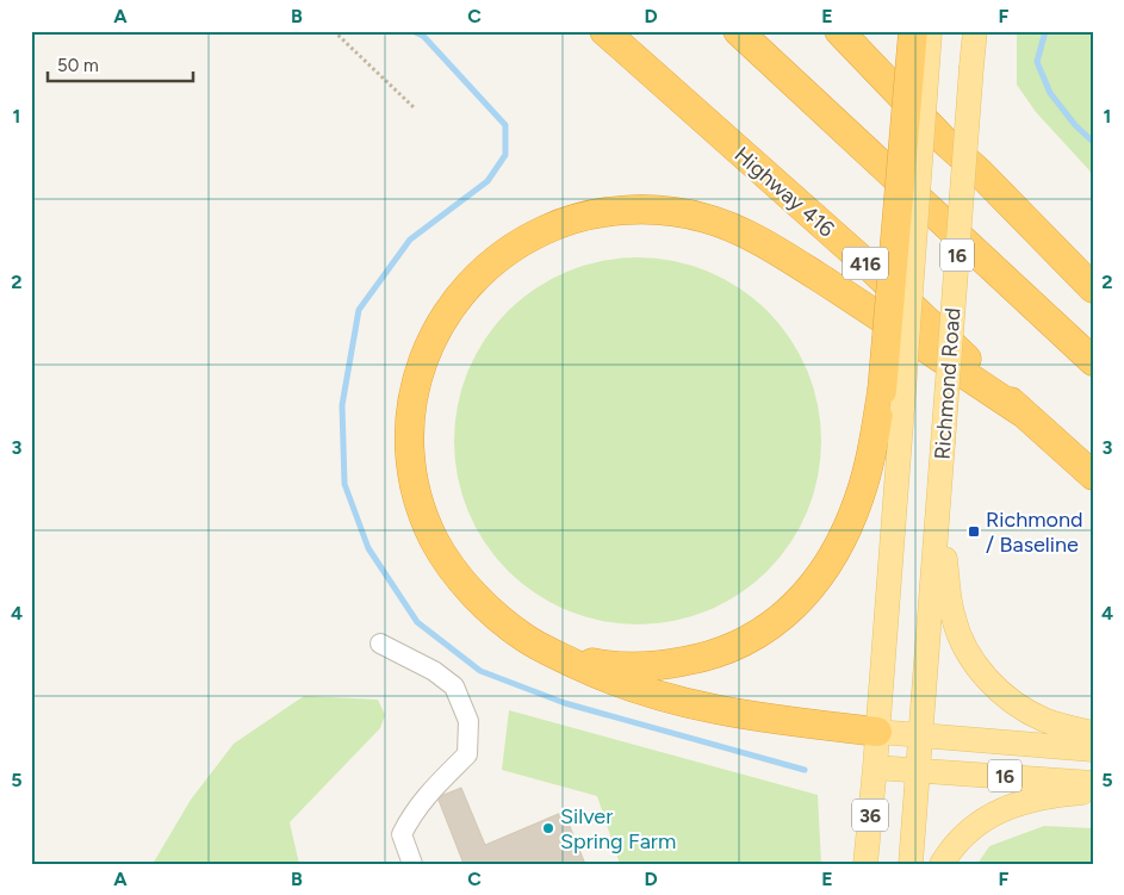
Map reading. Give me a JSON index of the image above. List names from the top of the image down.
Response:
{
  "streets": {
    "highway": ["Highway 416", "416"],
    "main road": ["16", "Richmond Road", "36"]
  },
  "crossings": [
    ["16", "Richmond Road"],
    ["16", "36"],
    ["Richmond Road", "36"]
  ],
  "places": {
    "transit": ["Richmond / Baseline"],
    "other": ["Silver Spring Farm"]
  },
  "scale_bar": "50 m",
  "grid": {
    "columns": [
      "A",
      "B",
      "C",
      "D",
      "E",
      "F"
    ],
    "rows": [
      "1",
      "2",
      "3",
      "4",
      "5"
    ]
  }
}
